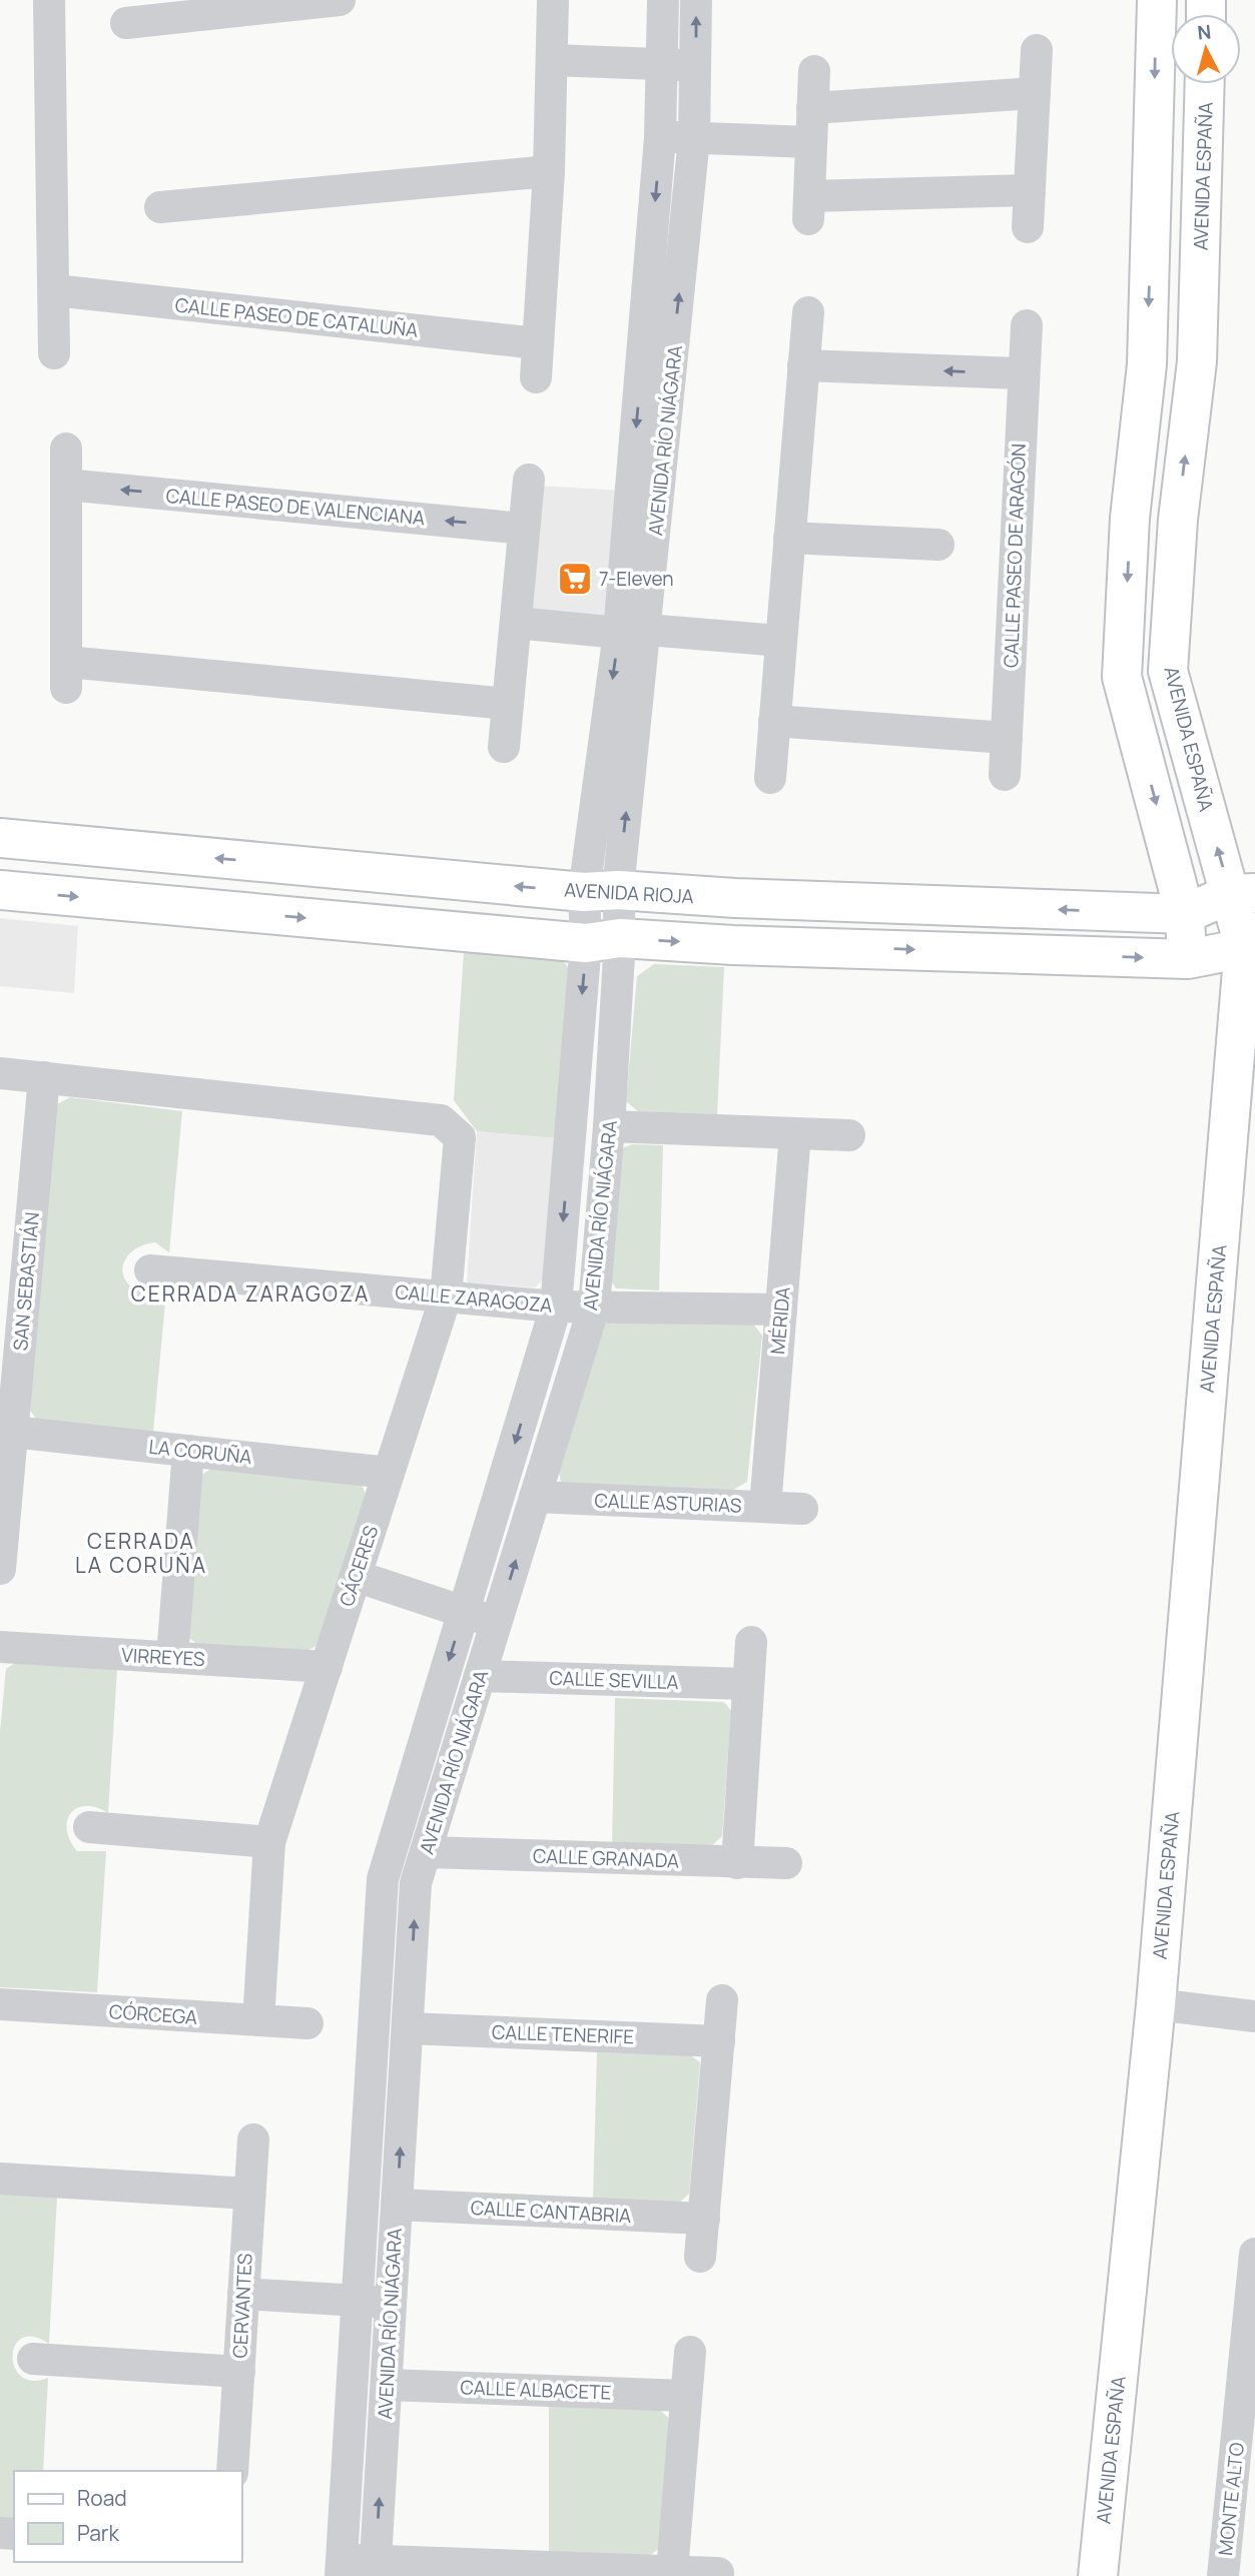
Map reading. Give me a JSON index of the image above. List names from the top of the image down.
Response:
{
  "streets": {
    "main road": ["AVENIDA ESPAÑA", "AVENIDA RIOJA"],
    "street": [
      "CALLE PASEO DE CATALUÑA",
      "AVENIDA RÍO NIÁGARA",
      "CALLE PASEO DE VALENCIANA",
      "CALLE PASEO DE ARAGÓN",
      "SAN SEBASTIÁN",
      "CALLE ZARAGOZA",
      "MÉRIDA",
      "LA CORUÑA",
      "CALLE ASTURIAS",
      "CÁCERES",
      "VIRREYES",
      "CALLE SEVILLA",
      "CALLE GRANADA",
      "CÓRCEGA",
      "CALLE TENERIFE",
      "CALLE CANTABRIA",
      "CERVANTES",
      "CALLE ALBACETE",
      "MONTE ALTO"
    ]
  },
  "crossings": [
    ["AVENIDA ESPAÑA", "AVENIDA RIOJA"],
    ["AVENIDA RÍO NIÁGARA", "AVENIDA RIOJA"],
    ["AVENIDA RÍO NIÁGARA", "CALLE ZARAGOZA"],
    ["AVENIDA RÍO NIÁGARA", "CALLE ASTURIAS"],
    ["AVENIDA RÍO NIÁGARA", "CALLE SEVILLA"],
    ["AVENIDA RÍO NIÁGARA", "CALLE GRANADA"],
    ["AVENIDA RÍO NIÁGARA", "CALLE TENERIFE"],
    ["AVENIDA RÍO NIÁGARA", "CALLE CANTABRIA"],
    ["AVENIDA RÍO NIÁGARA", "CALLE ALBACETE"],
    ["SAN SEBASTIÁN", "LA CORUÑA"],
    ["SAN SEBASTIÁN", "CÁCERES"],
    ["CALLE ZARAGOZA", "MÉRIDA"],
    ["CALLE ZARAGOZA", "CÁCERES"],
    ["MÉRIDA", "CALLE ASTURIAS"],
    ["LA CORUÑA", "CÁCERES"],
    ["CÁCERES", "VIRREYES"],
    ["CÁCERES", "CÓRCEGA"]
  ],
  "one_way": ["CALLE PASEO DE VALENCIANA"],
  "districts": ["CERRADA ZARAGOZA", "CERRADA LA CORUÑA"],
  "places": {
    "supermarket": ["7-Eleven"]
  },
  "legend": ["Road", "Park"],
  "north": "top"
}
